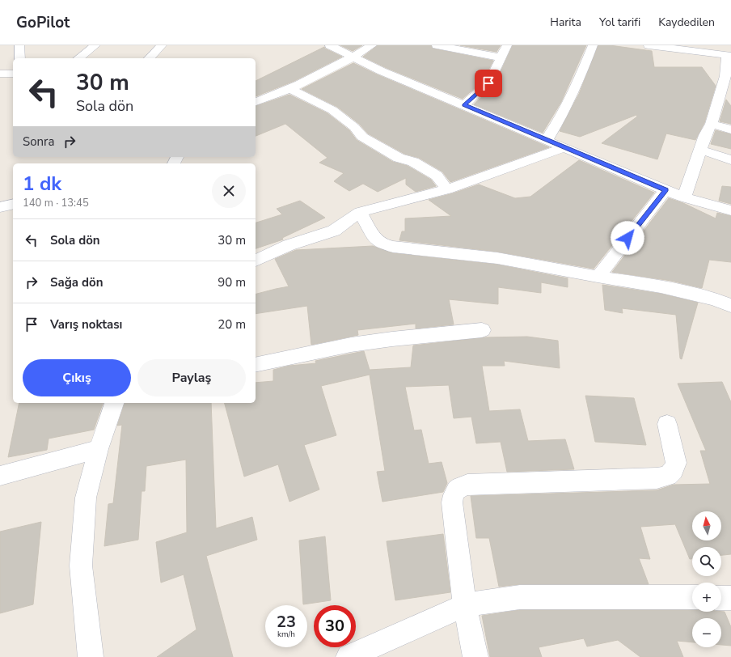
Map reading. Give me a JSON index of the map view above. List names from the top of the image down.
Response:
{
  "north": "top",
  "page": {
    "header": "GoPilot",
    "nav": ["Harita", "Yol tarifi", "Kaydedilen"],
    "turn": ["30 m", "Sola dön"],
    "then": "Sonra",
    "heading": ["1 dk", "140 m · 13:45"],
    "list": [
      {
        "name": "Sola dön",
        "value": "30 m"
      },
      {
        "name": "Sağa dön",
        "value": "90 m"
      },
      {
        "name": "Varış noktası",
        "value": "20 m"
      }
    ],
    "buttons": ["Çıkış", "Paylaş"],
    "map_buttons": ["+", "−"],
    "speed": "23 km/h",
    "limit": "30"
  }
}
